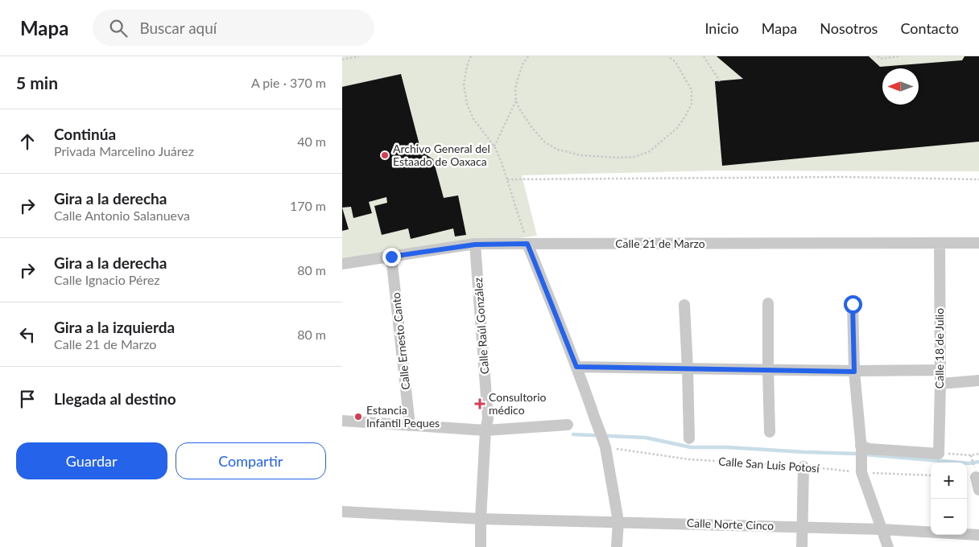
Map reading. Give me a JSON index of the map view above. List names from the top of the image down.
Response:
{
  "streets": {
    "street": [
      "Calle 21 de Marzo",
      "Calle Raúl González",
      "Calle Ernesto Canto",
      "Calle 18 de Julio",
      "Calle Norte Cinco"
    ],
    "path": ["Calle San Luis Potosí"]
  },
  "crossings": [
    ["Calle 21 de Marzo", "Calle Raúl González"],
    ["Calle 21 de Marzo", "Calle Ernesto Canto"],
    ["Calle 21 de Marzo", "Calle 18 de Julio"],
    ["Calle Raúl González", "Calle Norte Cinco"]
  ],
  "places": {
    "other": ["Archivo General del Estaado de Oaxaca", "Estancia Infantil Peques"],
    "health": ["Consultorio médico"]
  },
  "north": "left",
  "page": {
    "header": "Mapa",
    "search": "Buscar aquí",
    "nav": [
      "Inicio",
      "Mapa",
      "Nosotros",
      "Contacto"
    ],
    "heading": ["5 min", "A pie · 370 m"],
    "list": [
      ["Continúa", "Privada Marcelino Juárez", "40 m"],
      ["Gira a la derecha", "Calle Antonio Salanueva", "170 m"],
      ["Gira a la derecha", "Calle Ignacio Pérez", "80 m"],
      ["Gira a la izquierda", "Calle 21 de Marzo", "80 m"],
      "Llegada al destino"
    ],
    "buttons": ["Guardar", "Compartir"],
    "map_buttons": ["+", "−"]
  }
}
